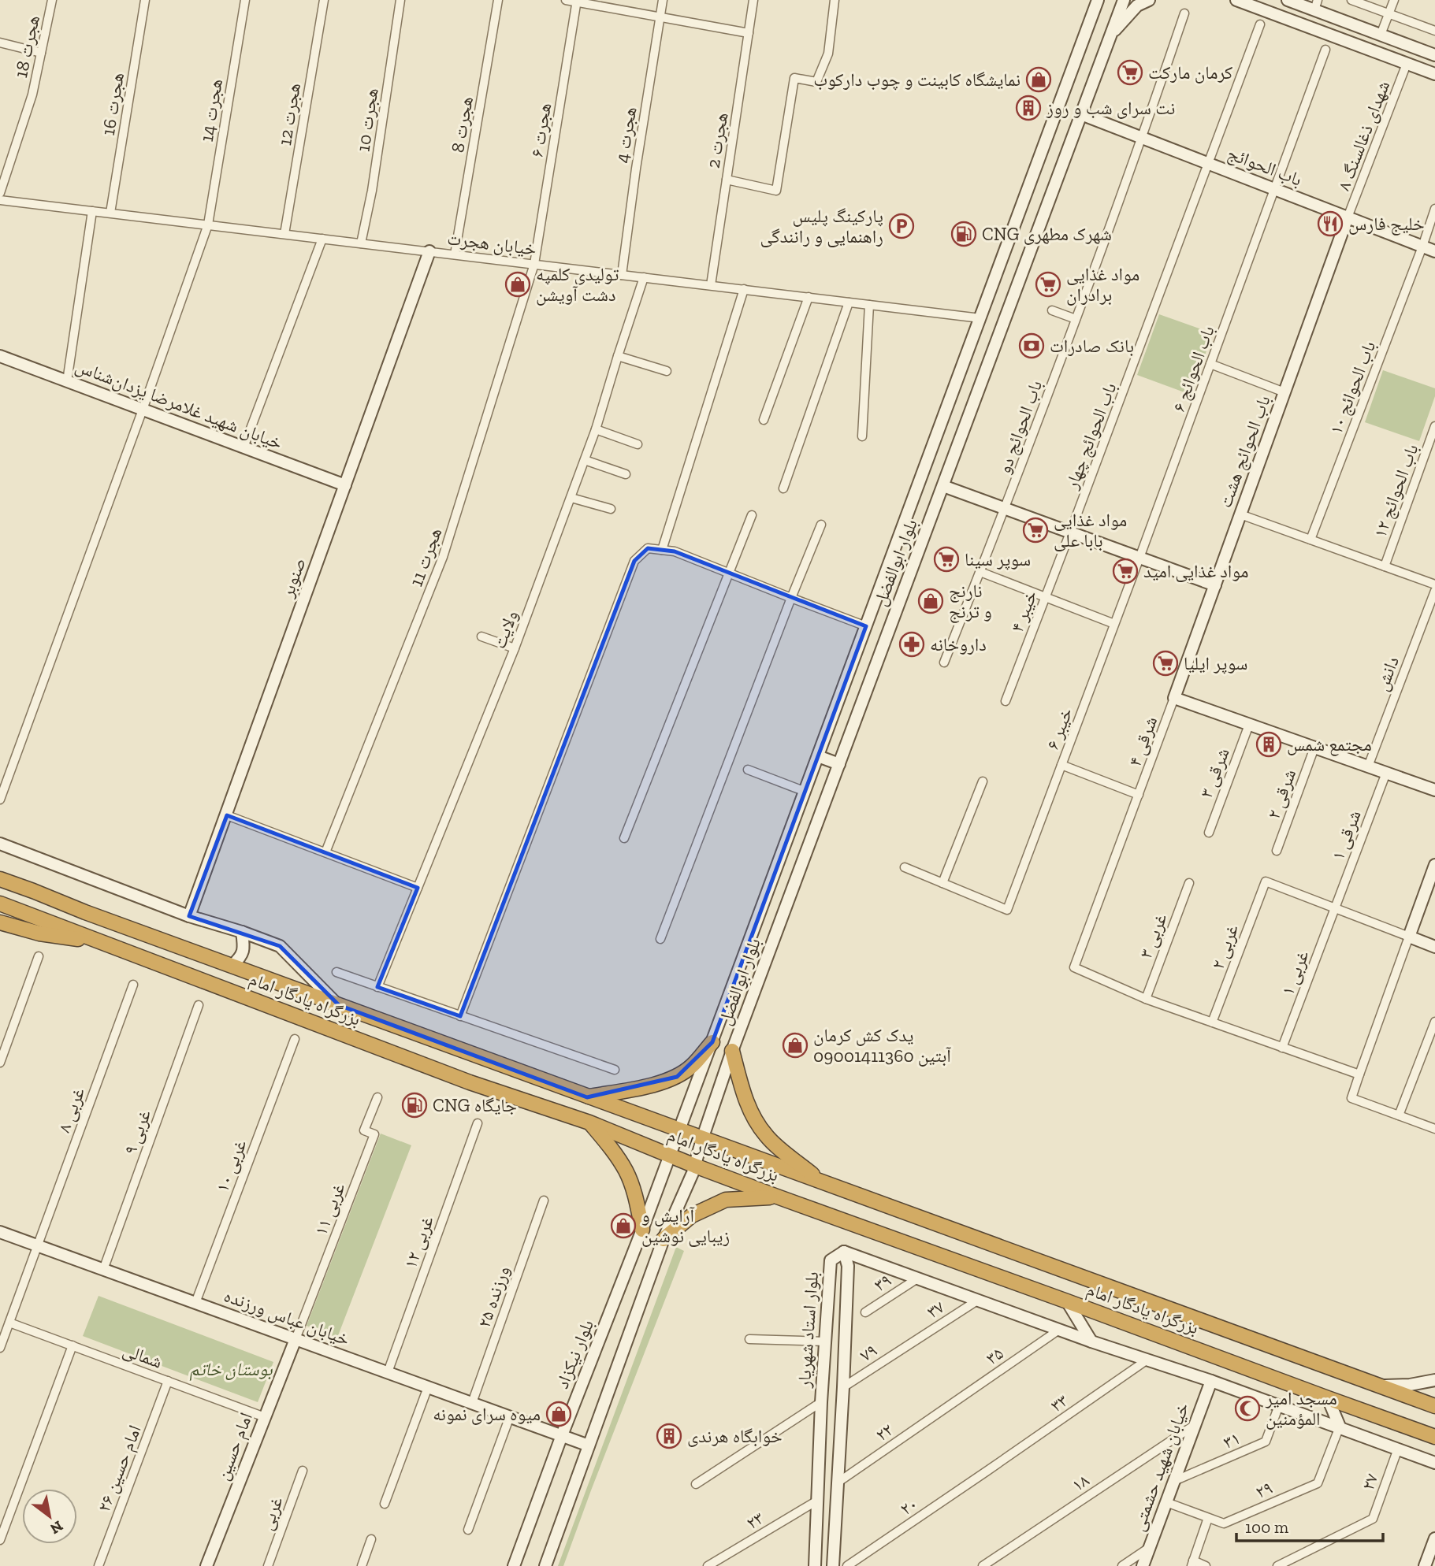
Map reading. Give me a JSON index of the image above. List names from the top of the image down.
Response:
{
  "streets": {
    "highway": ["بزرگراه یادگار امام"],
    "street": [
      "هجرت 18",
      "هجرت 16",
      "هجرت 14",
      "هجرت 12",
      "هجرت 10",
      "هجرت 8",
      "هجرت ۶",
      "هجرت 4",
      "شهدای ذغالسنگ ۸",
      "هجرت 2",
      "باب الحوائج",
      "خیابان هجرت",
      "باب الحوائج ۶",
      "باب الحوائج ۱۰",
      "خیابان شهید غلامرضا یزدان‌شناس",
      "باب الحوائج دو",
      "باب الحوائج چهار",
      "باب الحوائج هشت",
      "باب الحوائج ۱۲",
      "هجرت 11",
      "بلوار ابوالفضل",
      "صنوبر",
      "خیبر ۴",
      "ولایت",
      "دانش",
      "خیبر ۶",
      "۴ شرقی",
      "۳ شرقی",
      "۲ شرقی",
      "۱ شرقی",
      "۳ غربی",
      "۲ غربی",
      "۱ غربی",
      "غربی ۸",
      "غربی ۹",
      "غربی ۱۰",
      "غربی ۱۱",
      "غربی ۱۲",
      "۳۹",
      "ورزنده ۲۵",
      "۳۷",
      "خیابان عباس ورزنده",
      "بلوار استاد شهریار",
      "۷۹",
      "بلوار نیکزاد",
      "شمالی",
      "۳۵",
      "۳۳",
      "۲۲",
      "۳۱",
      "امام حسین",
      "خیابان شهید حشمتی",
      "امام حسین ۲۶",
      "۲۷",
      "۱۸",
      "۲۹",
      "۲۰",
      "غربی",
      "۲۳"
    ]
  },
  "crossings": [
    ["هجرت 16", "خیابان هجرت"],
    ["هجرت 14", "خیابان هجرت"],
    ["هجرت 14", "خیابان شهید غلامرضا یزدان‌شناس"],
    ["هجرت 12", "خیابان هجرت"],
    ["هجرت 10", "خیابان هجرت"],
    ["هجرت 8", "خیابان هجرت"],
    ["هجرت ۶", "خیابان هجرت"],
    ["هجرت ۶", "هجرت 11"],
    ["هجرت 4", "خیابان هجرت"],
    ["شهدای ذغالسنگ ۸", "باب الحوائج"],
    ["شهدای ذغالسنگ ۸", "باب الحوائج هشت"],
    ["هجرت 2", "خیابان هجرت"],
    ["باب الحوائج", "باب الحوائج ۶"],
    ["باب الحوائج", "باب الحوائج ۱۰"],
    ["باب الحوائج", "باب الحوائج دو"],
    ["باب الحوائج", "باب الحوائج چهار"],
    ["باب الحوائج", "باب الحوائج هشت"],
    ["باب الحوائج", "بلوار ابوالفضل"],
    ["خیابان هجرت", "هجرت 11"],
    ["خیابان هجرت", "بلوار ابوالفضل"],
    ["خیابان هجرت", "صنوبر"],
    ["خیابان هجرت", "ولایت"],
    ["باب الحوائج ۶", "خیبر ۶"],
    ["خیابان شهید غلامرضا یزدان‌شناس", "صنوبر"],
    ["باب الحوائج چهار", "خیبر ۴"],
    ["باب الحوائج هشت", "۴ شرقی"],
    ["بلوار ابوالفضل", "بزرگراه یادگار امام"],
    ["بلوار ابوالفضل", "بلوار نیکزاد"],
    ["۴ شرقی", "۳ غربی"],
    ["۱ شرقی", "۲ غربی"],
    ["۱ شرقی", "۱ غربی"],
    ["۲ غربی", "۱ غربی"],
    ["بزرگراه یادگار امام", "بلوار نیکزاد"],
    ["غربی ۸", "خیابان عباس ورزنده"],
    ["غربی ۸", "شمالی"],
    ["غربی ۹", "خیابان عباس ورزنده"],
    ["غربی ۱۰", "خیابان عباس ورزنده"],
    ["غربی ۱۱", "خیابان عباس ورزنده"],
    ["غربی ۱۱", "امام حسین"],
    ["غربی ۱۲", "خیابان عباس ورزنده"],
    ["ورزنده ۲۵", "خیابان عباس ورزنده"],
    ["۳۷", "۷۹"],
    ["خیابان عباس ورزنده", "بلوار نیکزاد"],
    ["خیابان عباس ورزنده", "امام حسین"],
    ["بلوار استاد شهریار", "۷۹"],
    ["بلوار استاد شهریار", "۲۲"],
    ["بلوار استاد شهریار", "۲۳"],
    ["شمالی", "امام حسین"],
    ["شمالی", "امام حسین ۲۶"],
    ["۳۵", "۲۲"],
    ["۳۳", "۲۰"],
    ["۳۱", "خیابان شهید حشمتی"],
    ["خیابان شهید حشمتی", "۱۸"],
    ["خیابان شهید حشمتی", "۲۹"]
  ],
  "parks": ["بوستان خاتم"],
  "places": {
    "supermarket": [
      "کرمان مارکت",
      "مواد غذایی برادران",
      "مواد غذایی بابا علی",
      "سوپر سینا",
      "مواد غذایی امید",
      "سوپر ایلیا"
    ],
    "shop": [
      "نمایشگاه کابینت و چوب دارکوب",
      "تولیدی کلمپه دشت آویشن",
      "نارنج و ترنج",
      "یدک کش کرمان آبتین 09001411360",
      "آرایش و زیبایی نوشین",
      "میوه سرای نمونه"
    ],
    "building": ["نت سرای شب و روز", "مجتمع شمس", "خوابگاه هرندی"],
    "restaurant": ["خلیج فارس"],
    "parking": ["پارکینگ پلیس راهنمایی و رانندگی"],
    "fuel station": ["CNG شهرک مطهری", "CNG جایگاه"],
    "bank": ["بانک صادرات"],
    "pharmacy": ["داروخانه"],
    "mosque": ["مسجد امیر المؤمنین"]
  },
  "scale_bar": "100 m",
  "north": "bottom right"
}
